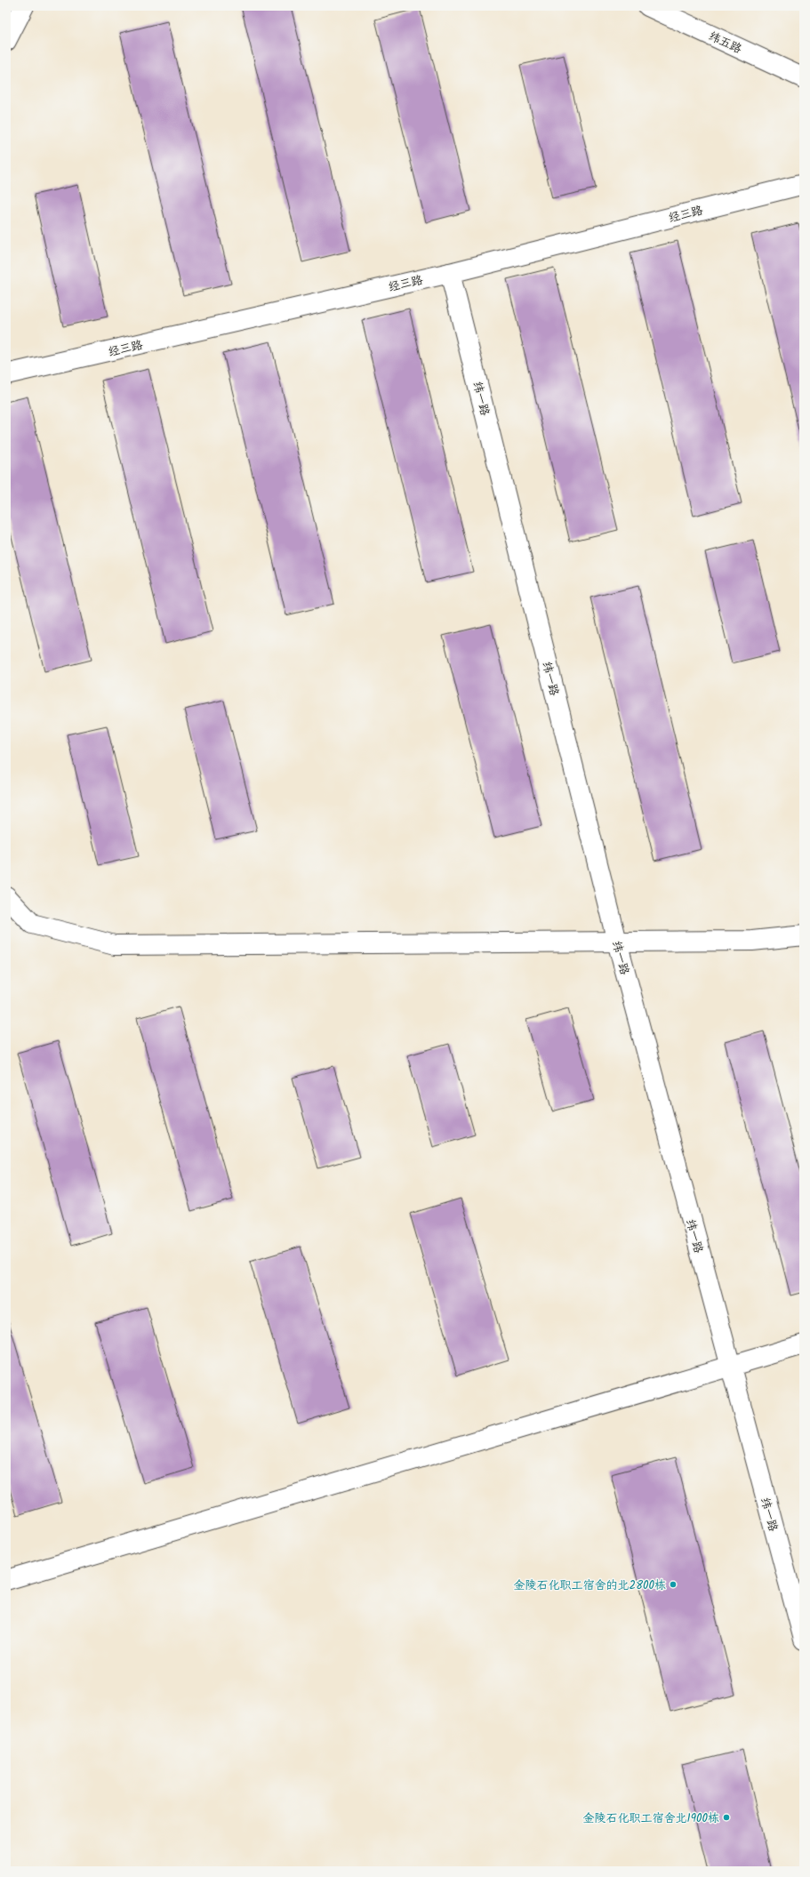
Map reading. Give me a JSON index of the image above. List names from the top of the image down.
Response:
{
  "streets": {
    "street": ["纬五路", "经三路", "纬一路"]
  },
  "crossings": [
    ["经三路", "纬一路"]
  ],
  "places": ["金陵石化职工宿舍的北2800栋", "金陵石化职工宿舍北1900栋"]
}
